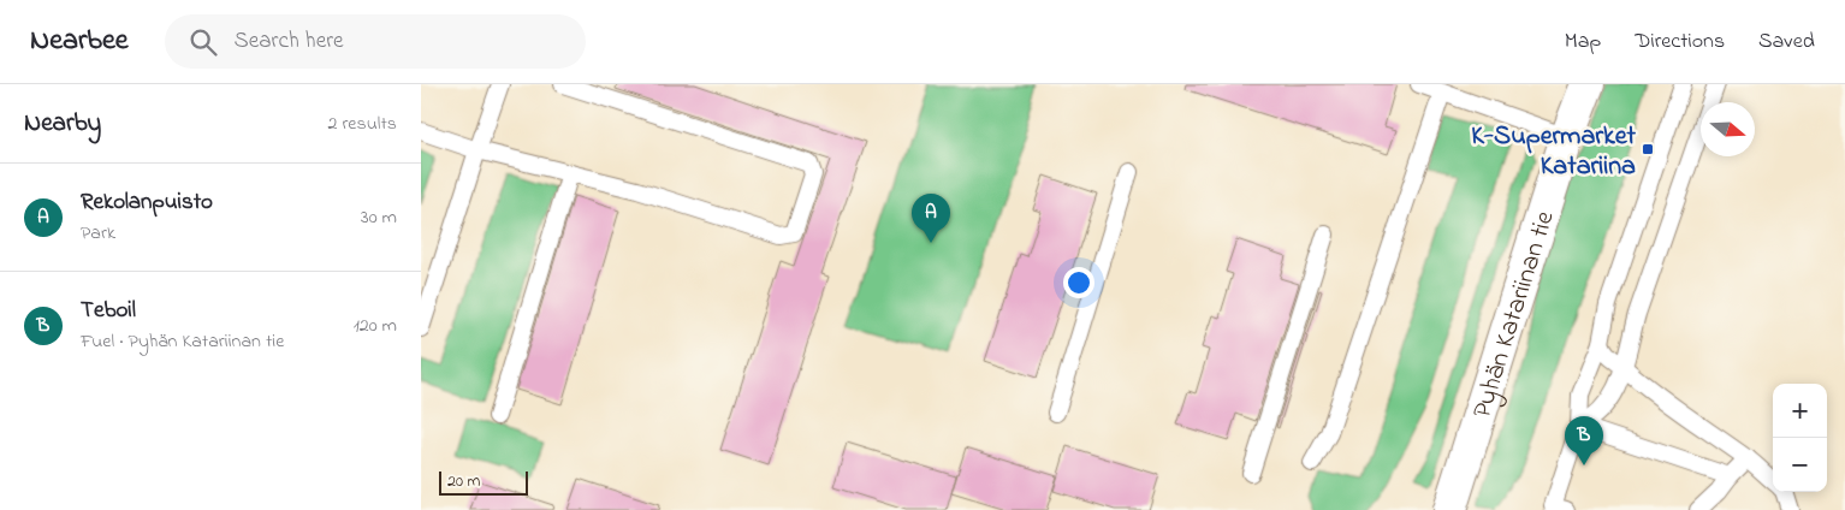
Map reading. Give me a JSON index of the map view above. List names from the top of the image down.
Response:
{
  "streets": {
    "street": ["Pyhän Katariinan tie"]
  },
  "places": {
    "transit": ["K-Supermarket Katariina"]
  },
  "scale_bar": "20 m",
  "north": "right",
  "page": {
    "header": "Nearbee",
    "search": "Search here",
    "nav": ["Map", "Directions", "Saved"],
    "heading": ["Nearby", "2 results"],
    "list": [
      {
        "mark": "A",
        "name": "Rekolanpuisto",
        "note": "Park",
        "value": "30 m"
      },
      {
        "mark": "B",
        "name": "Teboil",
        "note": "Fuel · Pyhän Katariinan tie",
        "value": "120 m"
      }
    ],
    "pins": ["A", "B"],
    "map_buttons": ["+", "−"],
    "scale": "20 m"
  }
}
